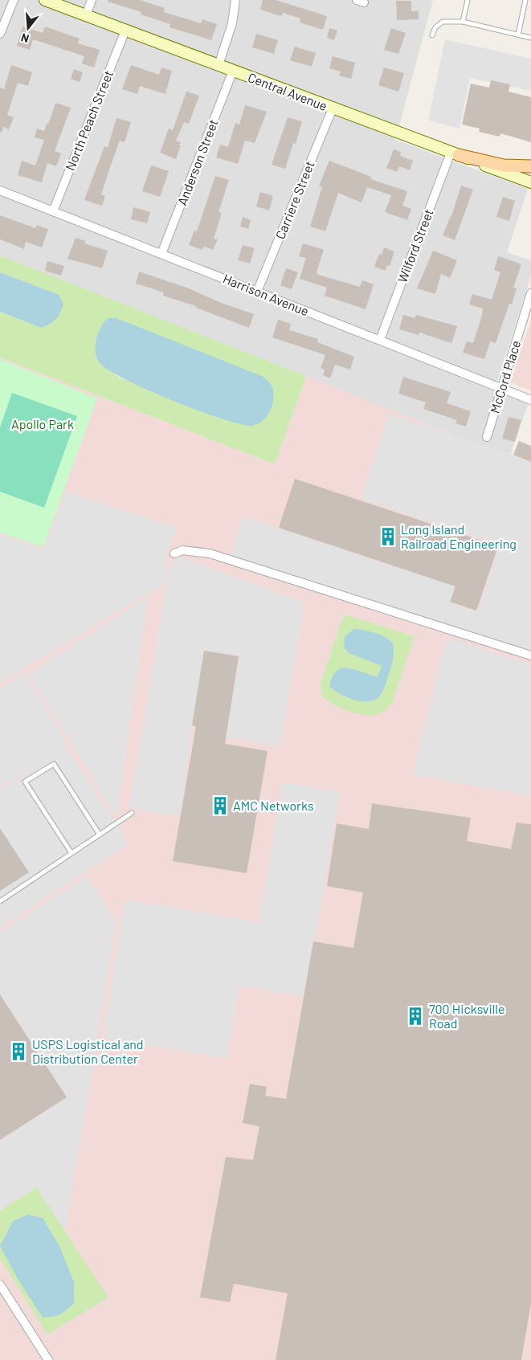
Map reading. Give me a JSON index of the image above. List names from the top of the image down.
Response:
{
  "streets": {
    "main road": ["Central Avenue"],
    "street": [
      "North Peach Street",
      "Anderson Street",
      "Carriere Street",
      "Wilford Street",
      "Harrison Avenue",
      "McCord Place"
    ]
  },
  "crossings": [
    ["Central Avenue", "North Peach Street"],
    ["Central Avenue", "Anderson Street"],
    ["Central Avenue", "Carriere Street"],
    ["Central Avenue", "Wilford Street"],
    ["North Peach Street", "Harrison Avenue"],
    ["Anderson Street", "Harrison Avenue"],
    ["Carriere Street", "Harrison Avenue"],
    ["Wilford Street", "Harrison Avenue"],
    ["Harrison Avenue", "McCord Place"]
  ],
  "parks": ["Apollo Park"],
  "places": {
    "building": [
      "Long Island Railroad Engineering",
      "AMC Networks",
      "700 Hicksville Road",
      "USPS Logistical and Distribution Center"
    ]
  },
  "north": "bottom"
}
